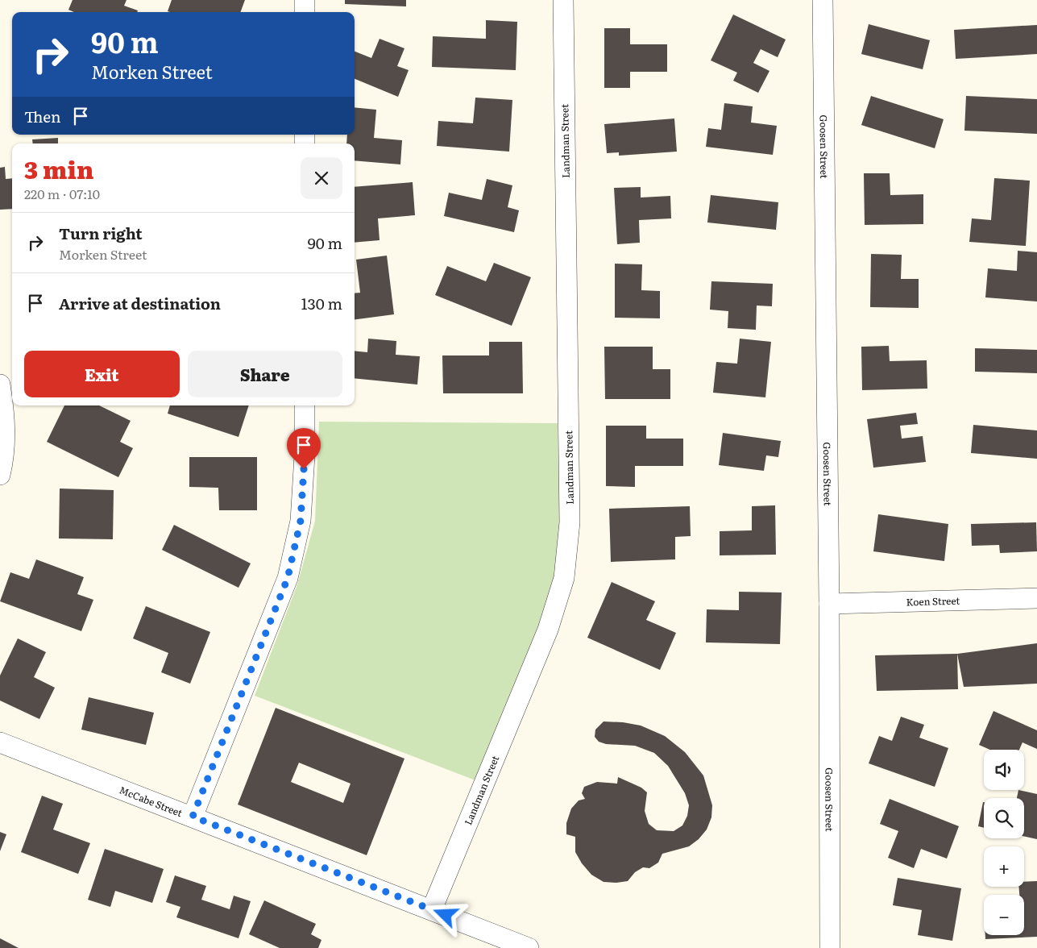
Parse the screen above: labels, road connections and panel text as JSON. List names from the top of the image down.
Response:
{
  "streets": {
    "street": [
      "Landman Street",
      "Goosen Street",
      "Koen Street",
      "McCabe Street"
    ]
  },
  "crossings": [
    ["Landman Street", "McCabe Street"],
    ["Goosen Street", "Koen Street"]
  ],
  "page": {
    "turn": ["90 m", "Morken Street"],
    "then": "Then",
    "heading": ["3 min", "220 m · 07:10"],
    "list": [
      {
        "name": "Turn right",
        "note": "Morken Street",
        "value": "90 m"
      },
      {
        "name": "Arrive at destination",
        "value": "130 m"
      }
    ],
    "buttons": ["Exit", "Share"],
    "map_buttons": ["+", "−"]
  }
}
